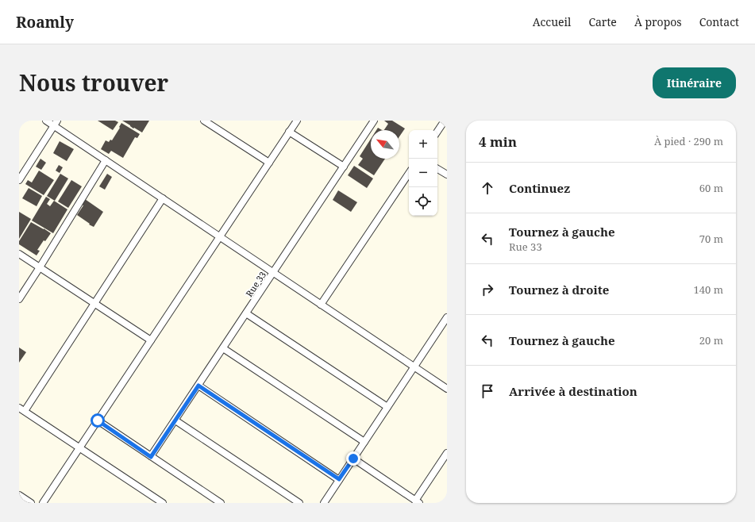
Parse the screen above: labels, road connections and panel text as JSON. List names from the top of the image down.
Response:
{
  "streets": {
    "street": ["Rue 33"]
  },
  "north": "top left",
  "page": {
    "header": "Roamly",
    "nav": [
      "Accueil",
      "Carte",
      "À propos",
      "Contact"
    ],
    "title": "Nous trouver",
    "buttons": "Itinéraire",
    "heading": ["4 min", "À pied · 290 m"],
    "map_buttons": ["+", "−"],
    "list": [
      ["Continuez", "60 m"],
      ["Tournez à gauche", "Rue 33", "70 m"],
      ["Tournez à droite", "140 m"],
      ["Tournez à gauche", "20 m"],
      "Arrivée à destination"
    ]
  }
}
